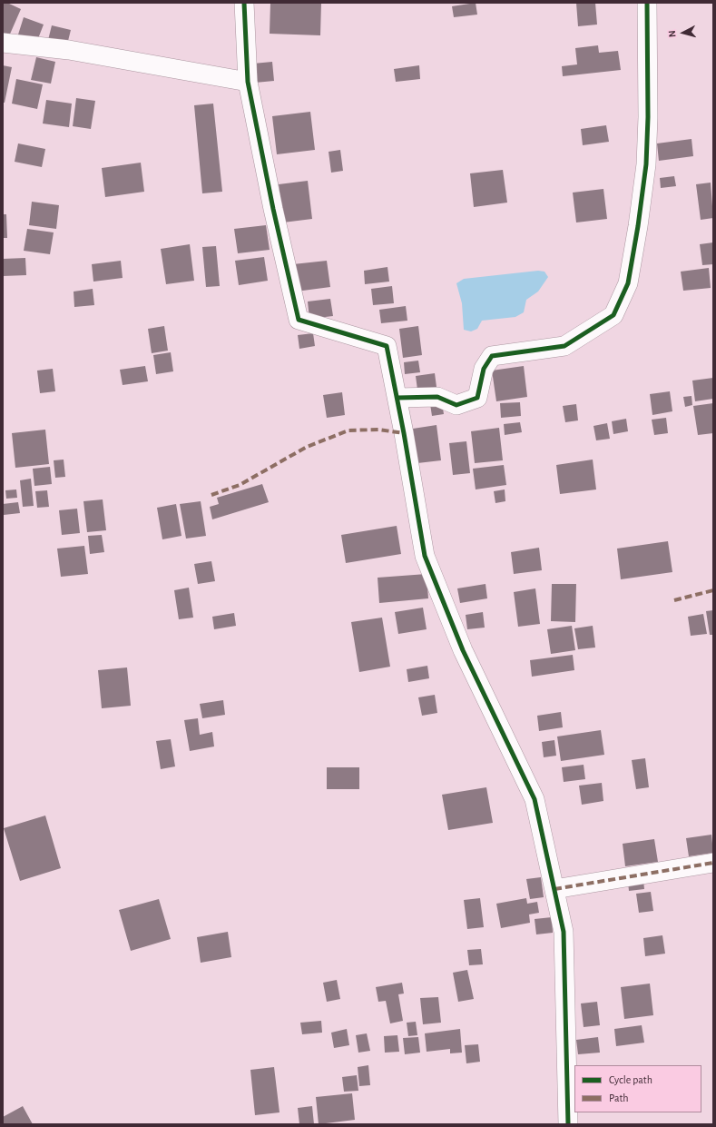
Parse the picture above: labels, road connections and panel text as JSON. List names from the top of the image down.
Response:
{
  "legend": ["Cycle path", "Path"],
  "north": "left"
}
